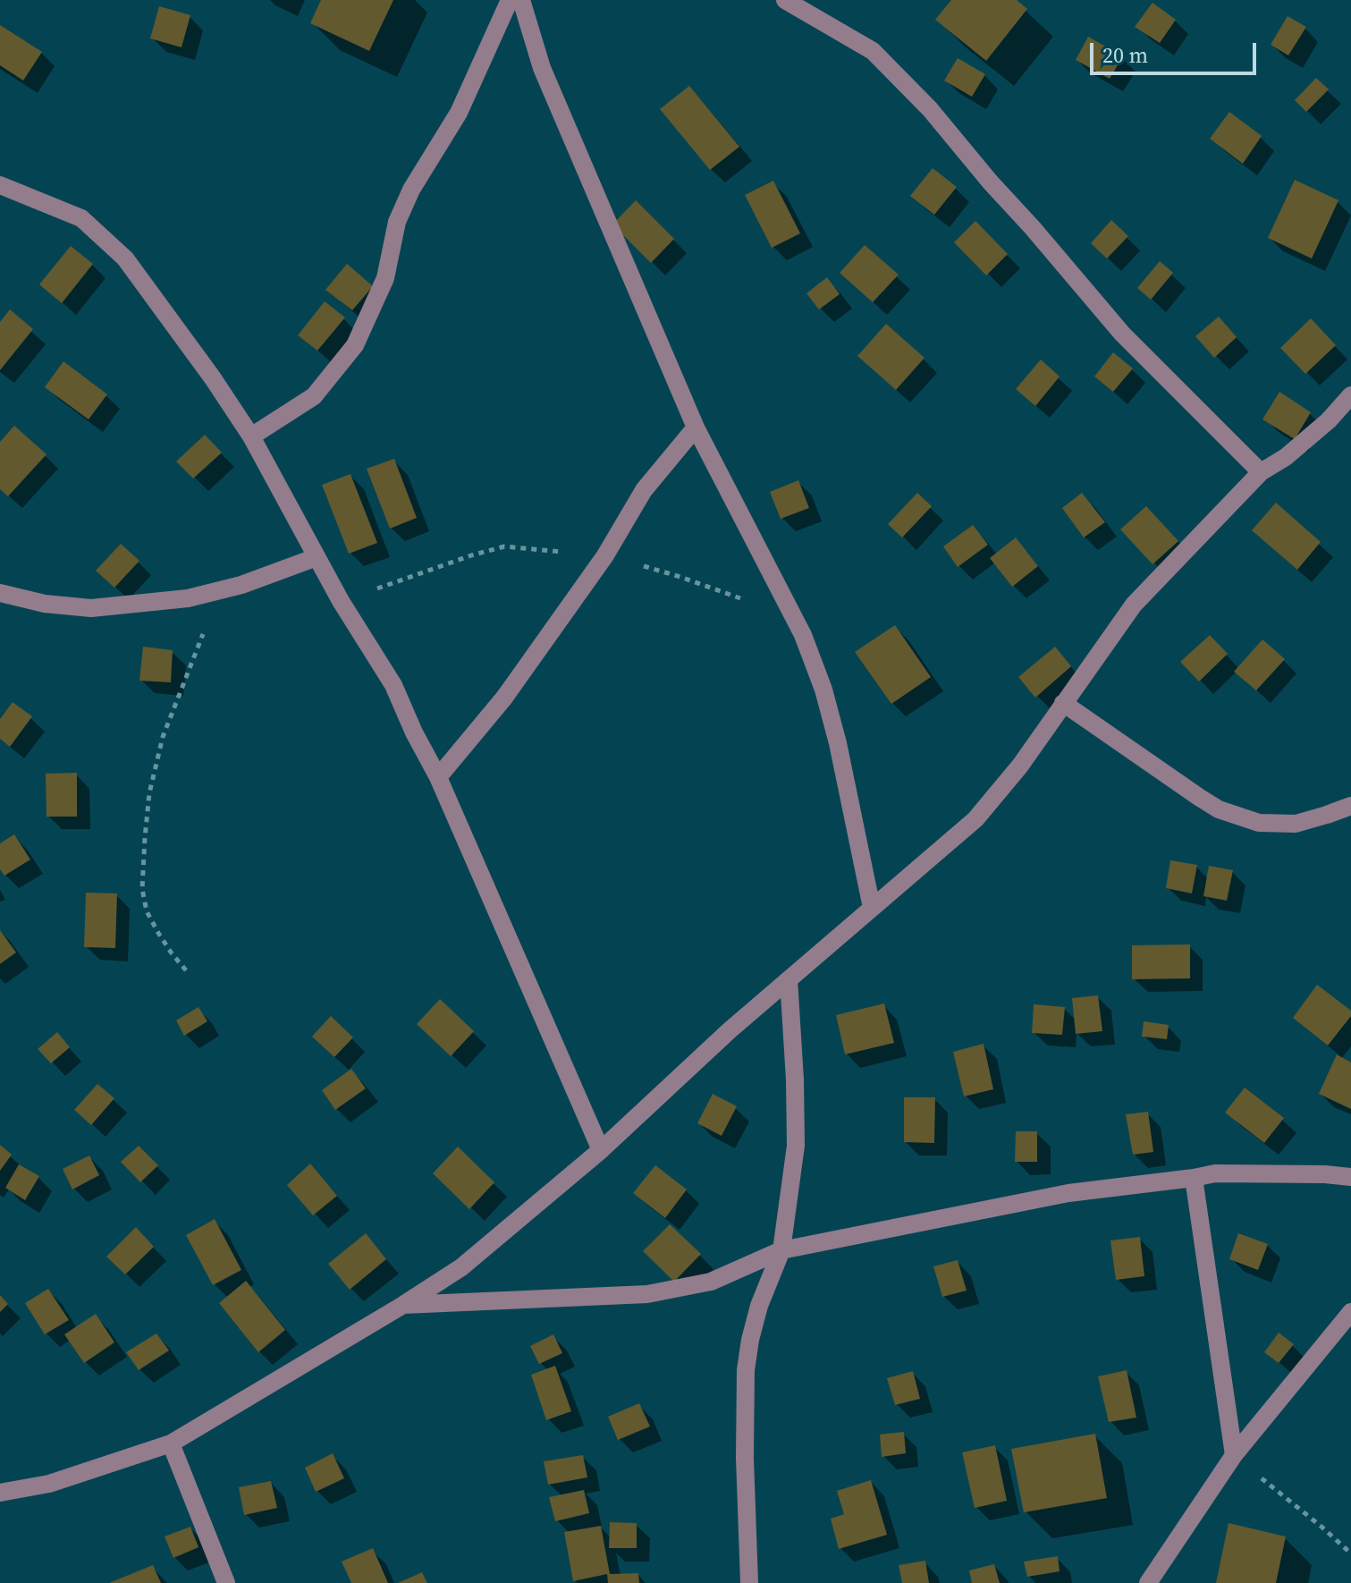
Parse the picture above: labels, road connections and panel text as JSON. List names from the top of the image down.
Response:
{
  "scale_bar": "20 m"
}
